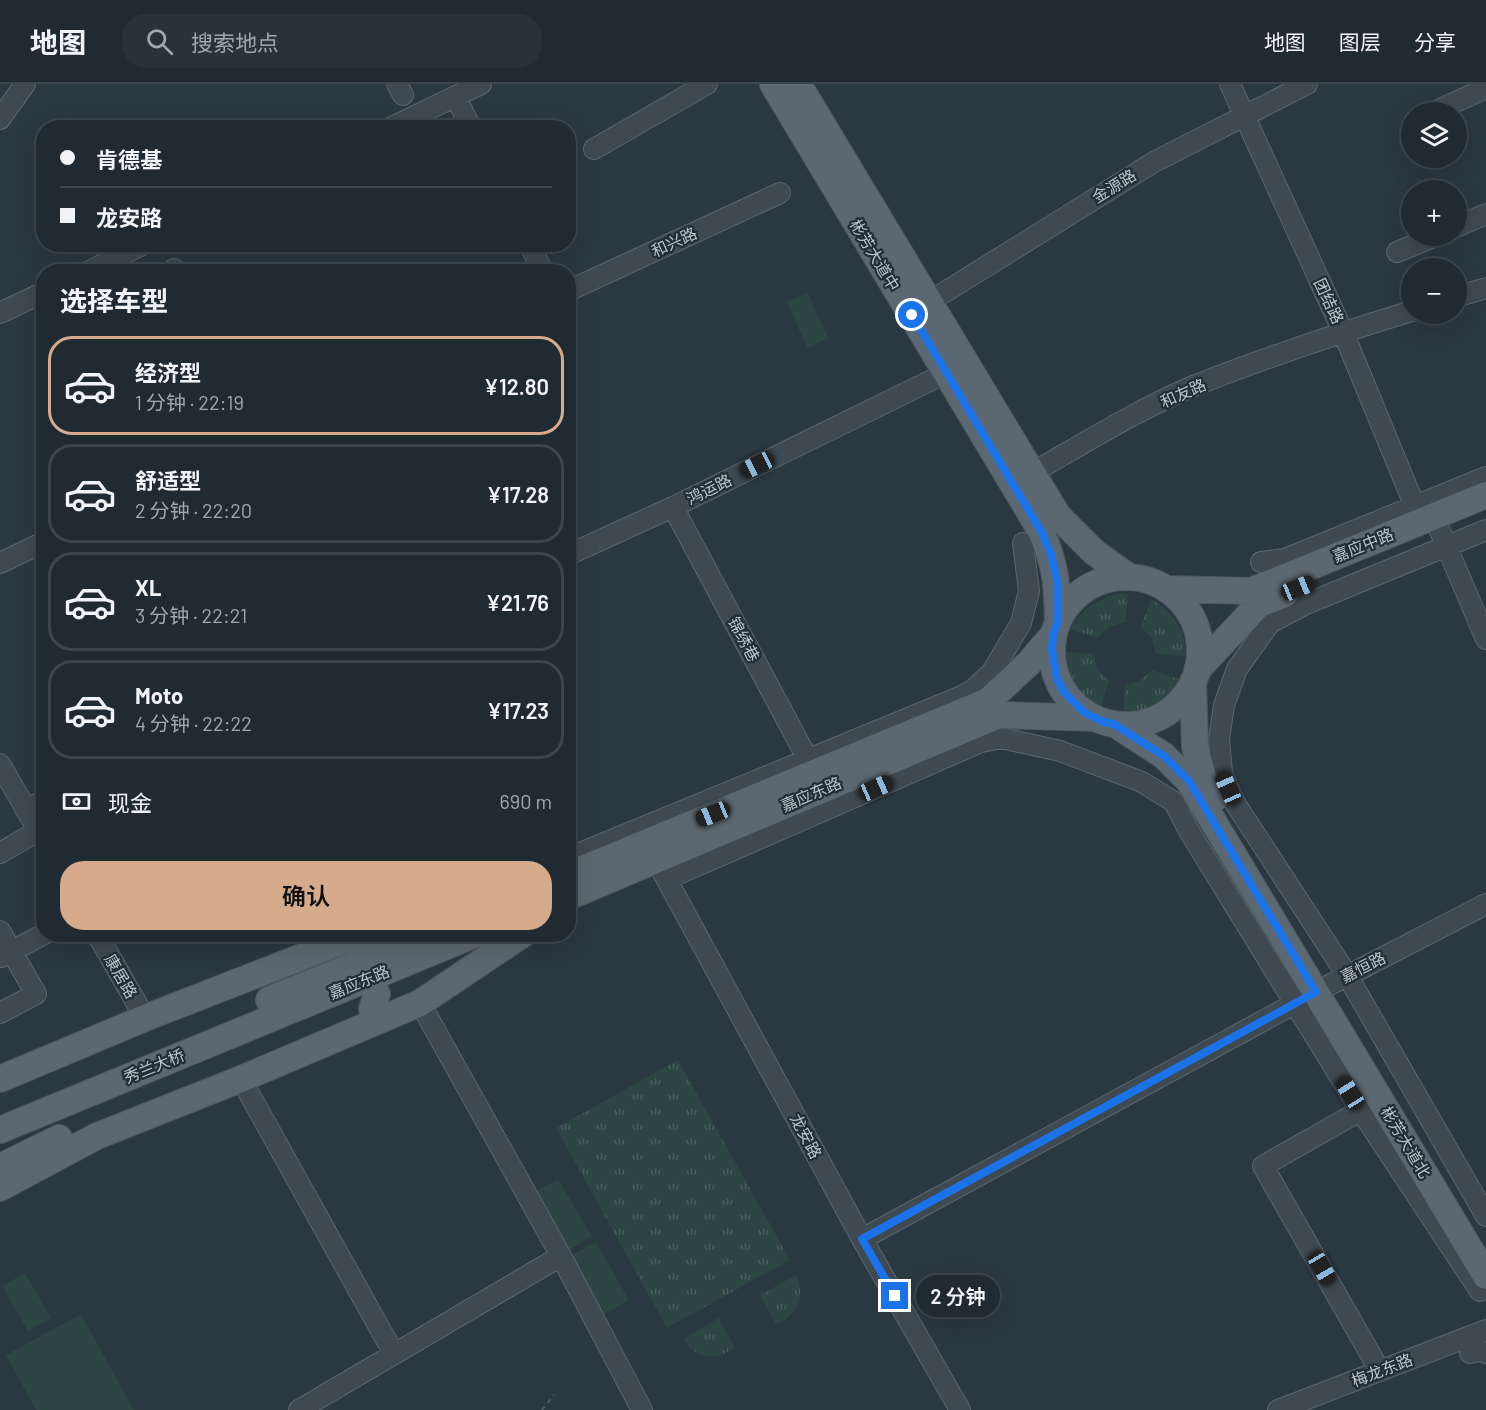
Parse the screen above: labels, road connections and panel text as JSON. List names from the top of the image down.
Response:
{
  "streets": {
    "main road": [
      "彬芳大道中",
      "嘉应中路",
      "嘉应东路",
      "秀兰大桥",
      "彬芳大道北"
    ],
    "street": [
      "金源路",
      "和兴路",
      "团结路",
      "和友路",
      "鸿运路",
      "锦绣巷",
      "嘉恒路",
      "康居路",
      "龙安路",
      "梅龙东路"
    ]
  },
  "crossings": [
    ["金源路", "彬芳大道中"],
    ["金源路", "团结路"],
    ["彬芳大道中", "和友路"],
    ["彬芳大道中", "鸿运路"],
    ["彬芳大道中", "嘉应中路"],
    ["彬芳大道中", "嘉应东路"],
    ["彬芳大道中", "彬芳大道北"],
    ["团结路", "和友路"],
    ["团结路", "嘉应中路"],
    ["鸿运路", "锦绣巷"],
    ["嘉应中路", "嘉应东路"],
    ["嘉应中路", "彬芳大道北"],
    ["锦绣巷", "嘉应东路"],
    ["嘉应东路", "秀兰大桥"],
    ["嘉应东路", "龙安路"],
    ["嘉应东路", "彬芳大道北"],
    ["嘉恒路", "龙安路"],
    ["嘉恒路", "彬芳大道北"]
  ],
  "page": {
    "header": "地图",
    "search": "搜索地点",
    "nav": ["地图", "图层", "分享"],
    "map_buttons": ["+", "−"],
    "banner": ["肯德基", "龙安路"],
    "heading": "选择车型",
    "list": [
      {
        "name": "经济型",
        "note": "1 分钟 · 22:19",
        "value": "¥12.80"
      },
      {
        "name": "舒适型",
        "note": "2 分钟 · 22:20",
        "value": "¥17.28"
      },
      {
        "name": "XL",
        "note": "3 分钟 · 22:21",
        "value": "¥21.76"
      },
      {
        "name": "Moto",
        "note": "4 分钟 · 22:22",
        "value": "¥17.23"
      }
    ],
    "pay": ["现金", "690 m"],
    "buttons": "确认",
    "bubble": "2 分钟"
  }
}
